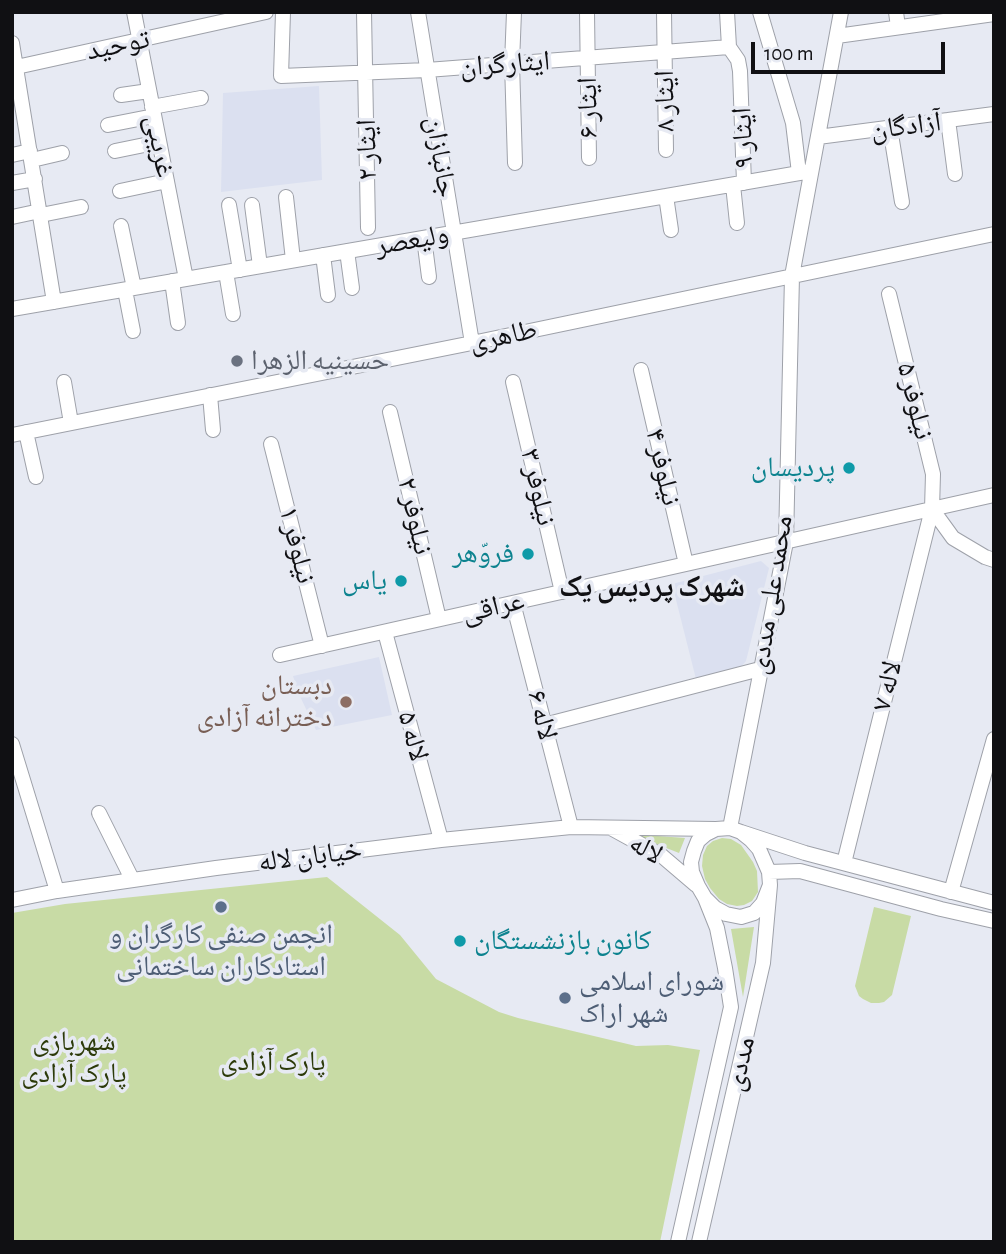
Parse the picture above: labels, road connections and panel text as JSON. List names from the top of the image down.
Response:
{
  "streets": {
    "street": [
      "توحید",
      "ایثارگران",
      "ایثار ۸",
      "ایثار ۶",
      "آزادگان",
      "ایثار ۹",
      "غریبی",
      "ایثار ۲",
      "جانبازان",
      "ولیعصر",
      "طاهری",
      "نیلوفر ۵",
      "نیلوفر ۴",
      "نیلوفر ۳",
      "نیلوفر ۲",
      "نیلوفر ۱",
      "محمد علی مددی",
      "عراقی",
      "لاله ۷",
      "لاله ۶",
      "لاله ۵",
      "لاله",
      "خیابان لاله",
      "مددی"
    ]
  },
  "crossings": [
    ["توحید", "غریبی"],
    ["ایثارگران", "ایثار ۸"],
    ["ایثارگران", "ایثار ۶"],
    ["ایثارگران", "ایثار ۹"],
    ["ایثارگران", "ایثار ۲"],
    ["ایثارگران", "جانبازان"],
    ["آزادگان", "محمد علی مددی"],
    ["ایثار ۹", "ولیعصر"],
    ["غریبی", "ولیعصر"],
    ["جانبازان", "ولیعصر"],
    ["جانبازان", "طاهری"],
    ["ولیعصر", "محمد علی مددی"],
    ["طاهری", "محمد علی مددی"],
    ["نیلوفر ۵", "عراقی"],
    ["نیلوفر ۵", "لاله ۷"],
    ["نیلوفر ۴", "عراقی"],
    ["نیلوفر ۳", "عراقی"],
    ["نیلوفر ۲", "عراقی"],
    ["نیلوفر ۱", "عراقی"],
    ["محمد علی مددی", "عراقی"],
    ["محمد علی مددی", "لاله"],
    ["محمد علی مددی", "مددی"],
    ["عراقی", "لاله ۷"],
    ["عراقی", "لاله ۶"],
    ["عراقی", "لاله ۵"],
    ["لاله ۷", "لاله"],
    ["لاله ۶", "خیابان لاله"],
    ["لاله ۵", "خیابان لاله"],
    ["لاله", "خیابان لاله"],
    ["لاله", "مددی"]
  ],
  "districts": ["شهرک پردیس یک"],
  "parks": ["شهربازی پارک آزادی", "پارک آزادی"],
  "places": [
    "حسینیه الزهرا",
    "پردیسان",
    "فروّهر",
    "یاس",
    "دبستان دخترانه آزادی",
    "انجمن صنفی کارگران و استادکاران ساختمانی",
    "کانون بازنشستگان",
    "شورای اسلامی شهر اراک"
  ],
  "scale_bar": "100 m"
}
